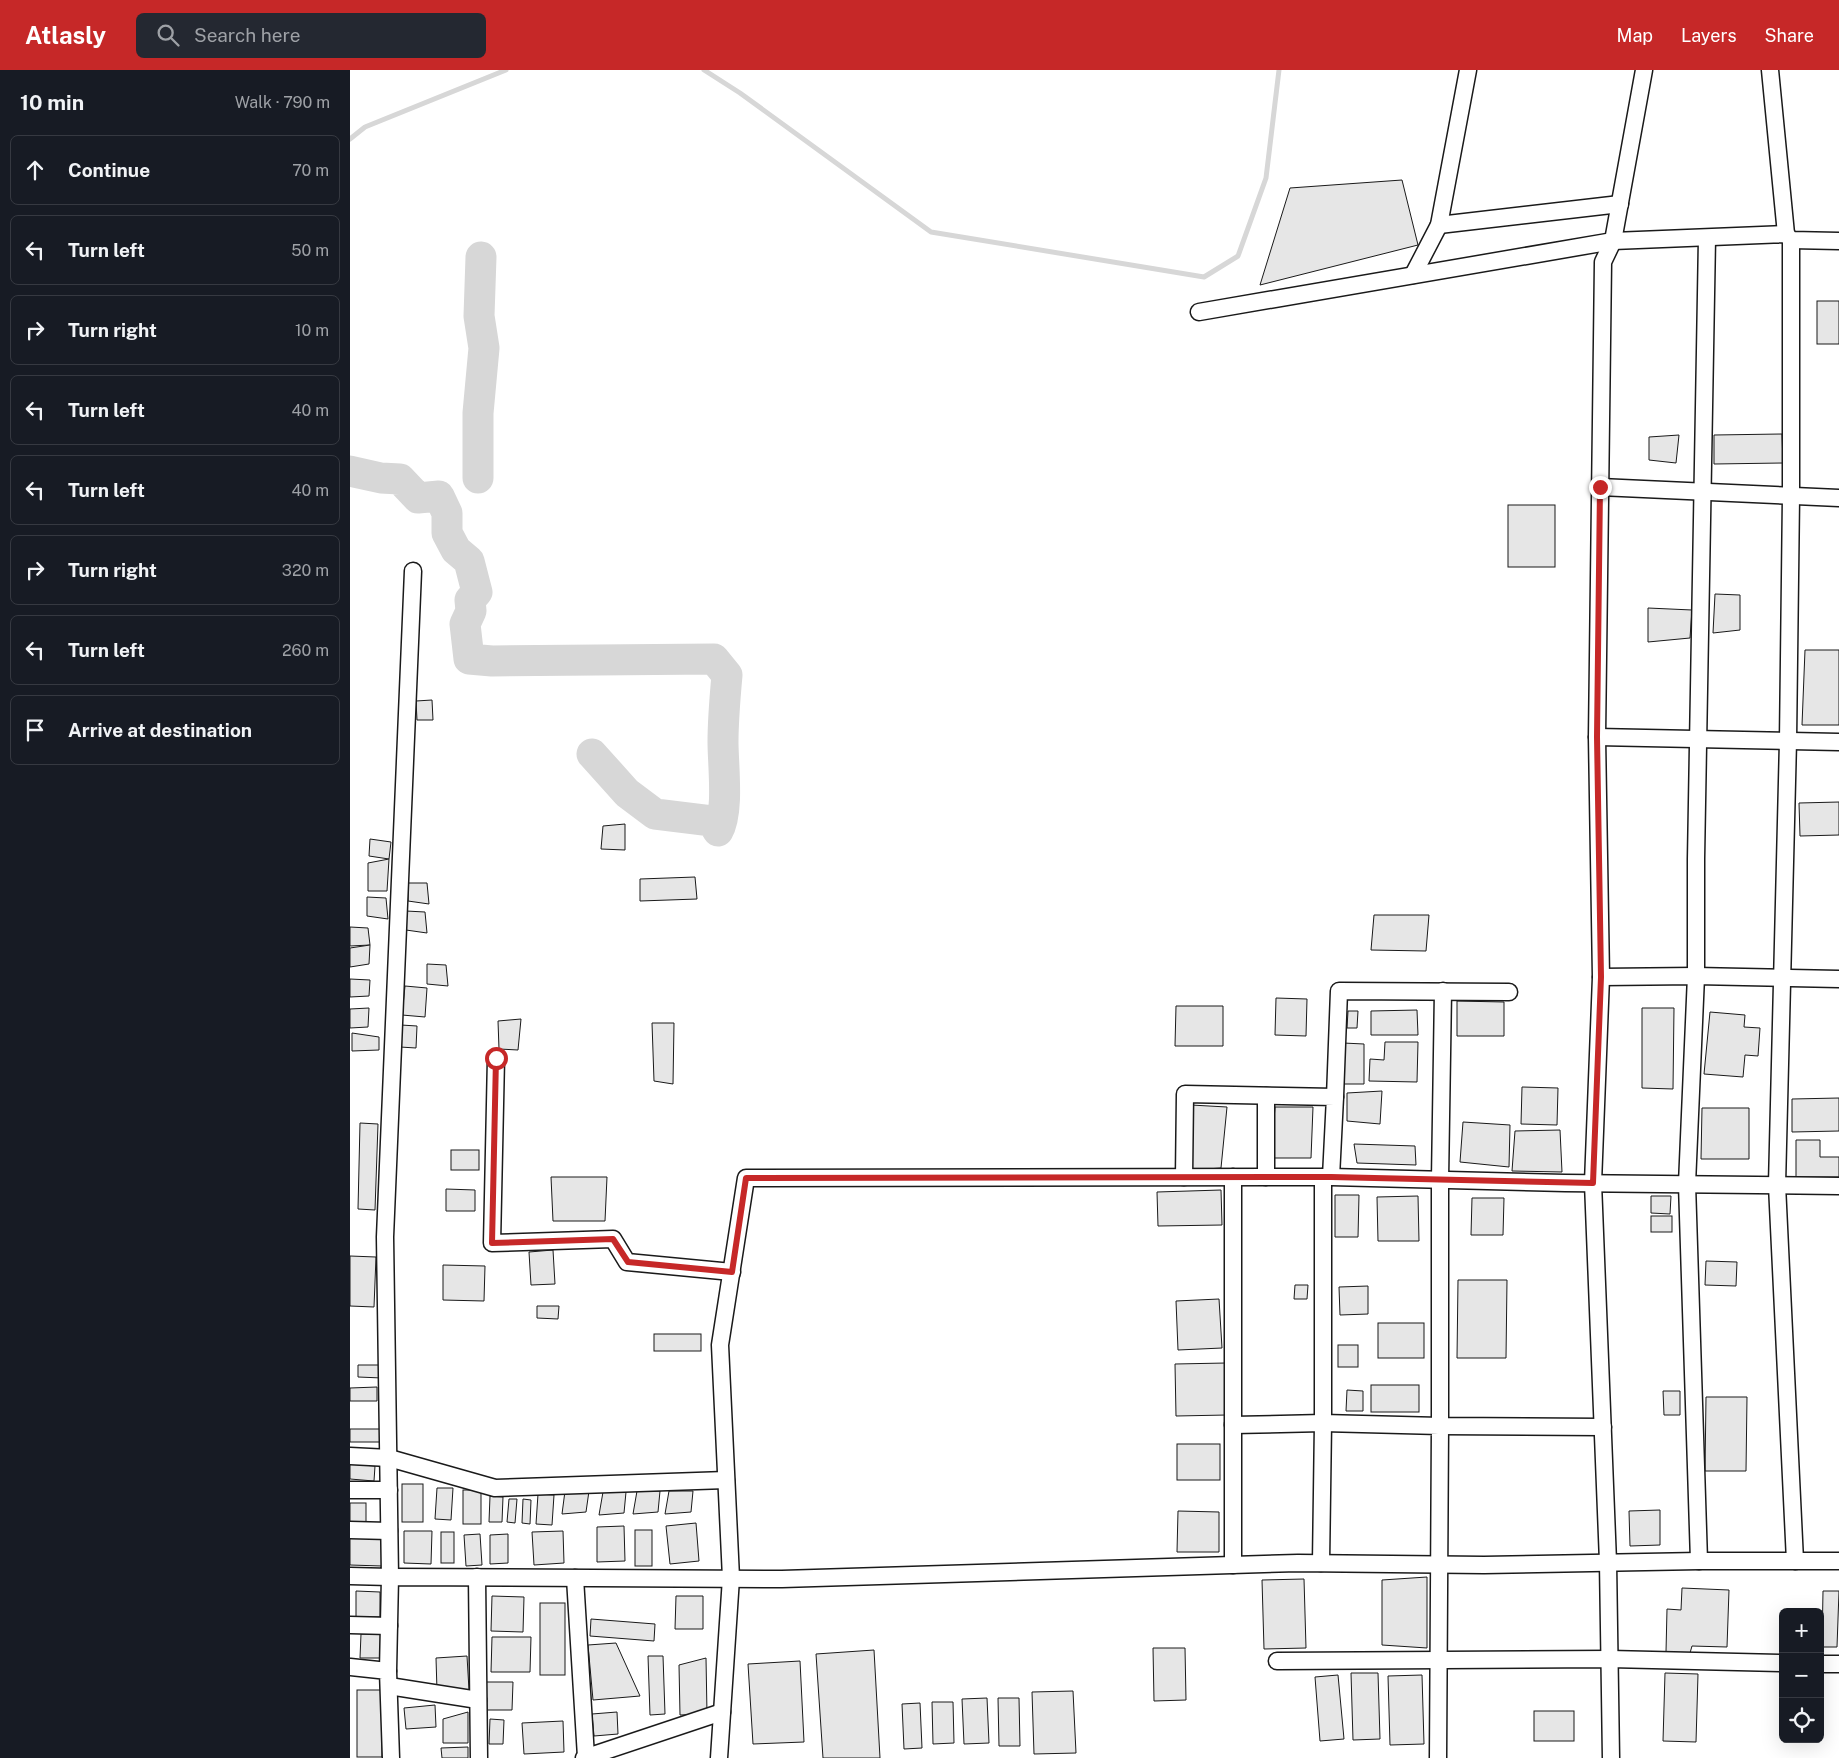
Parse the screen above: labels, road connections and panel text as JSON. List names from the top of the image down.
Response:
{
  "page": {
    "header": "Atlasly",
    "search": "Search here",
    "nav": ["Map", "Layers", "Share"],
    "heading": ["10 min", "Walk · 790 m"],
    "list": [
      ["Continue", "70 m"],
      ["Turn left", "50 m"],
      ["Turn right", "10 m"],
      ["Turn left", "40 m"],
      ["Turn left", "40 m"],
      ["Turn right", "320 m"],
      ["Turn left", "260 m"],
      "Arrive at destination"
    ],
    "map_buttons": ["+", "−"]
  }
}
